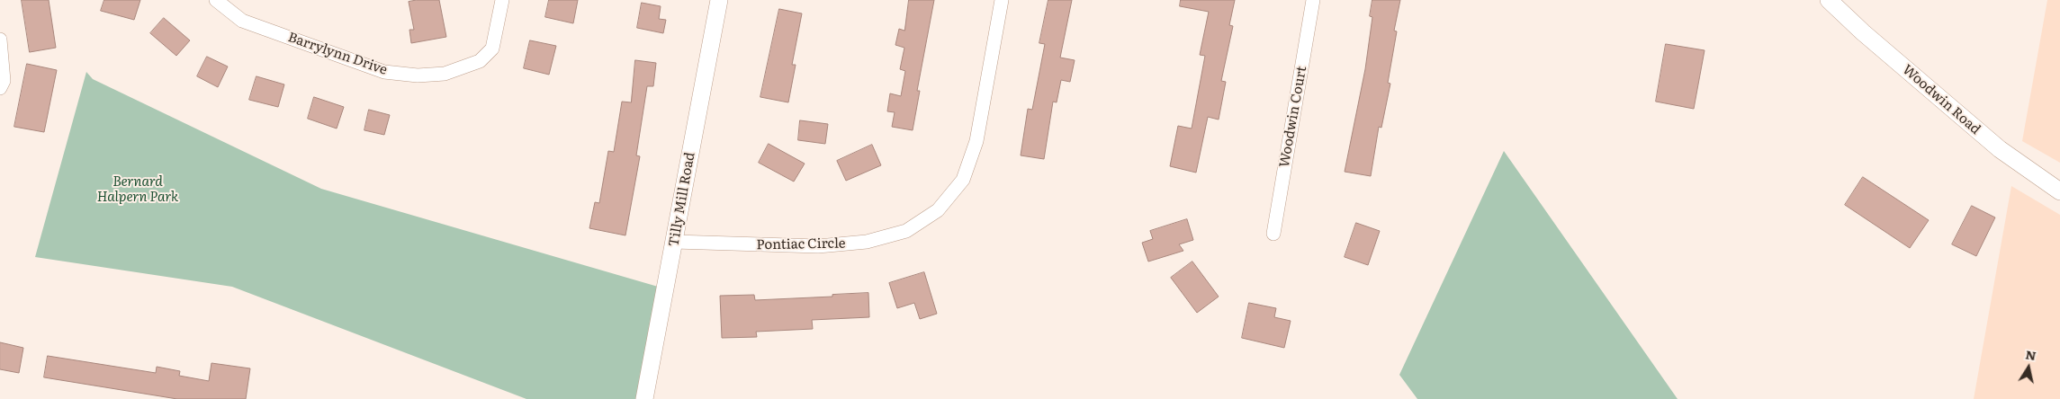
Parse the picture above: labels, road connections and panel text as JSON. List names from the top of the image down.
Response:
{
  "streets": {
    "street": [
      "Barrylynn Drive",
      "Woodwin Road",
      "Woodwin Court",
      "Tilly Mill Road",
      "Pontiac Circle"
    ]
  },
  "crossings": [
    ["Tilly Mill Road", "Pontiac Circle"]
  ],
  "parks": ["Bernard Halpern Park"],
  "north": "top"
}
